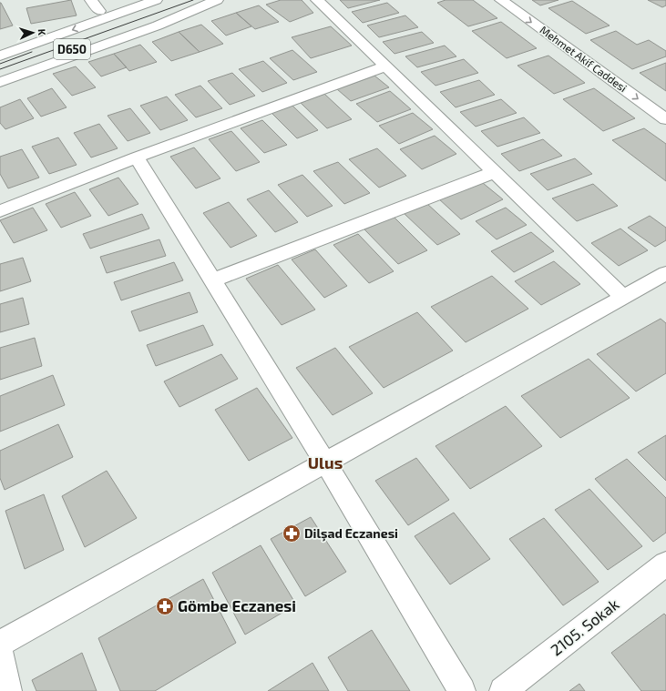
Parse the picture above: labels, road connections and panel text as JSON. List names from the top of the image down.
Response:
{
  "streets": {
    "main road": ["D650", "Mehmet Akif Caddesi", "2105. Sokak"]
  },
  "districts": ["Ulus"],
  "places": {
    "pharmacy": ["Dilşad Eczanesi", "Gömbe Eczanesi"]
  },
  "north": "right"
}
